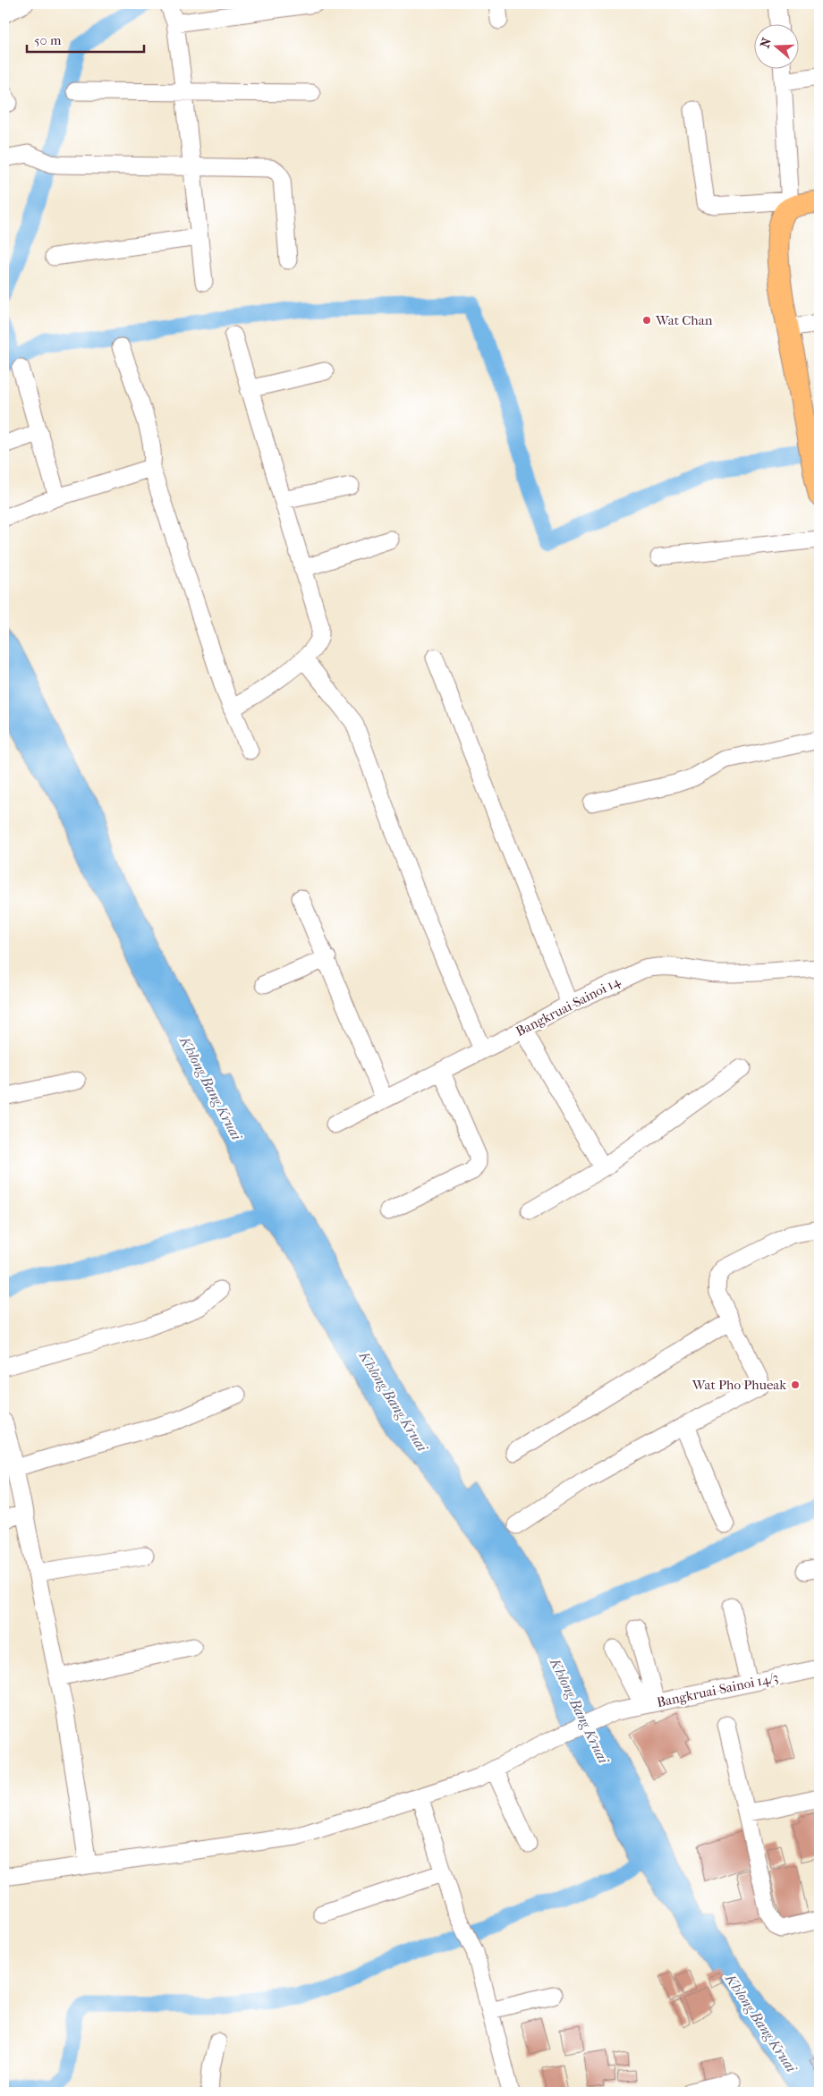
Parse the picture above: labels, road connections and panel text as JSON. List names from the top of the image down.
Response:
{
  "streets": {
    "street": ["Bangkruai-Sainoi 14", "Bangkruai-Sainoi 14/3"]
  },
  "water": ["Khlong Bang Kruai"],
  "places": ["Wat Chan", "Wat Pho Phueak"],
  "scale_bar": "50 m",
  "north": "left"
}
